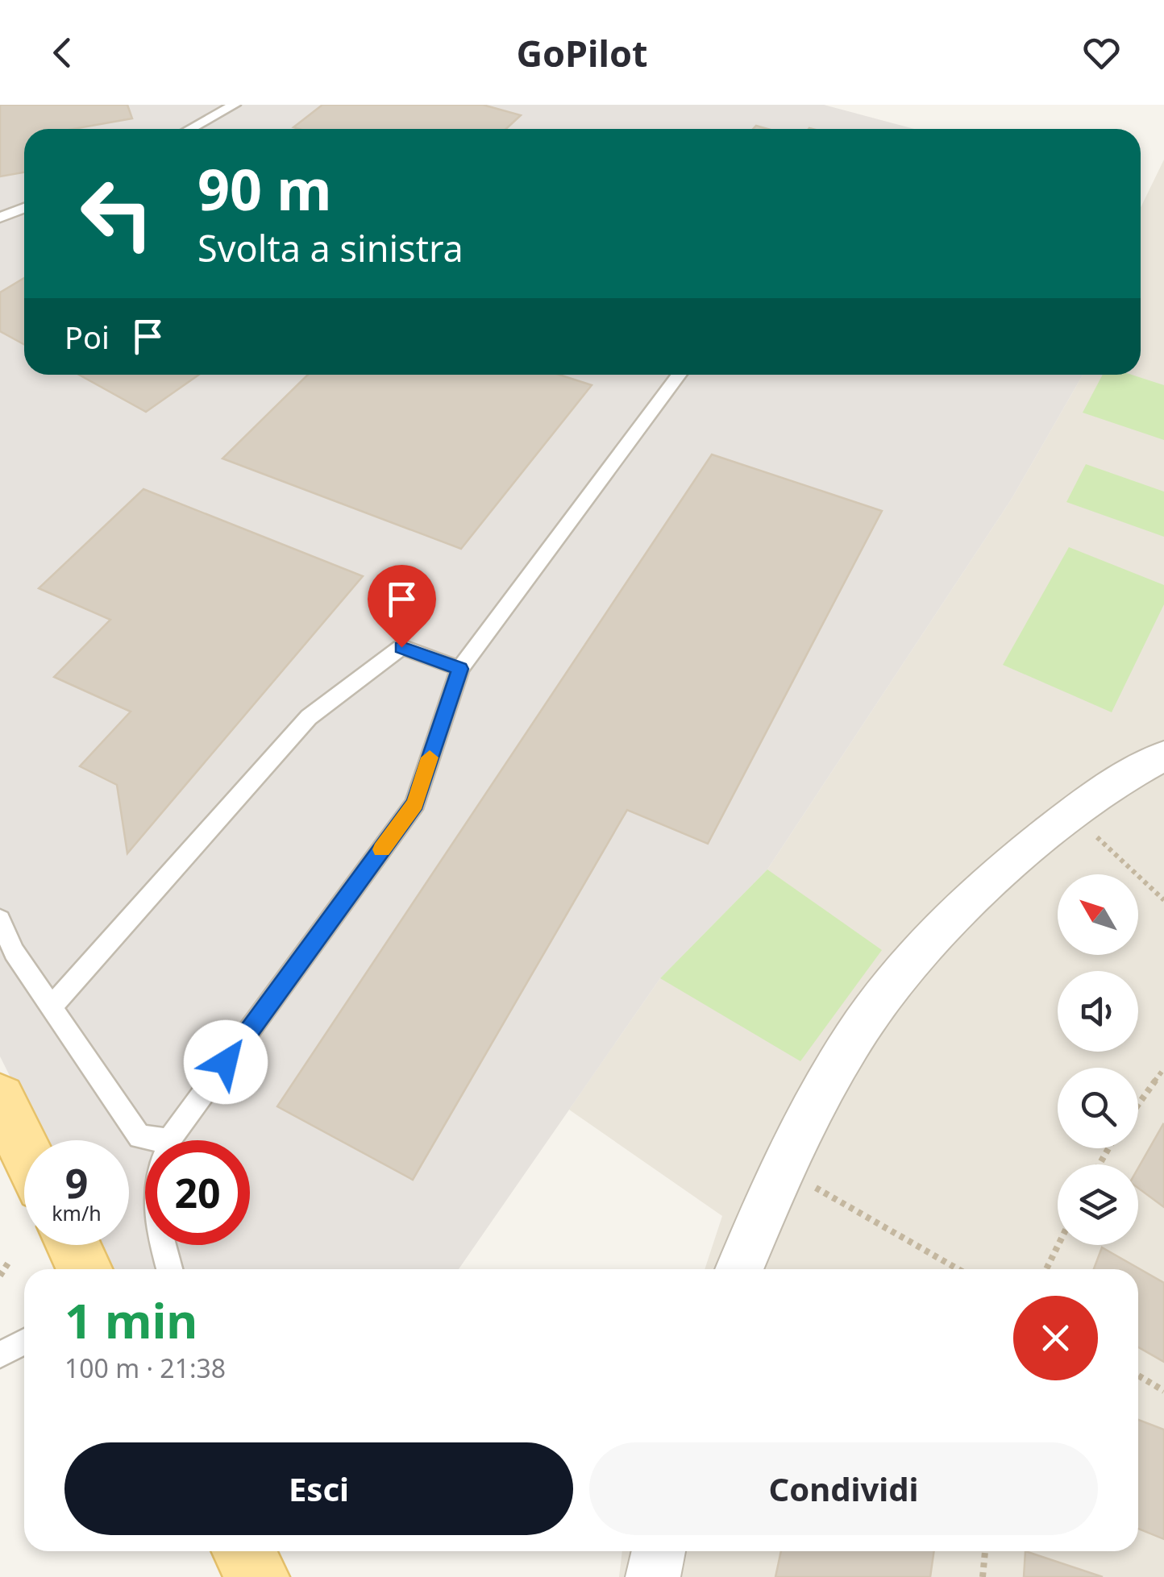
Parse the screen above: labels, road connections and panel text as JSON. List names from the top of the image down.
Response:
{
  "north": "top left",
  "page": {
    "header": "GoPilot",
    "turn": ["90 m", "Svolta a sinistra"],
    "then": "Poi",
    "speed": "9 km/h",
    "limit": "20",
    "heading": ["1 min", "100 m · 21:38"],
    "buttons": ["Esci", "Condividi"]
  }
}
